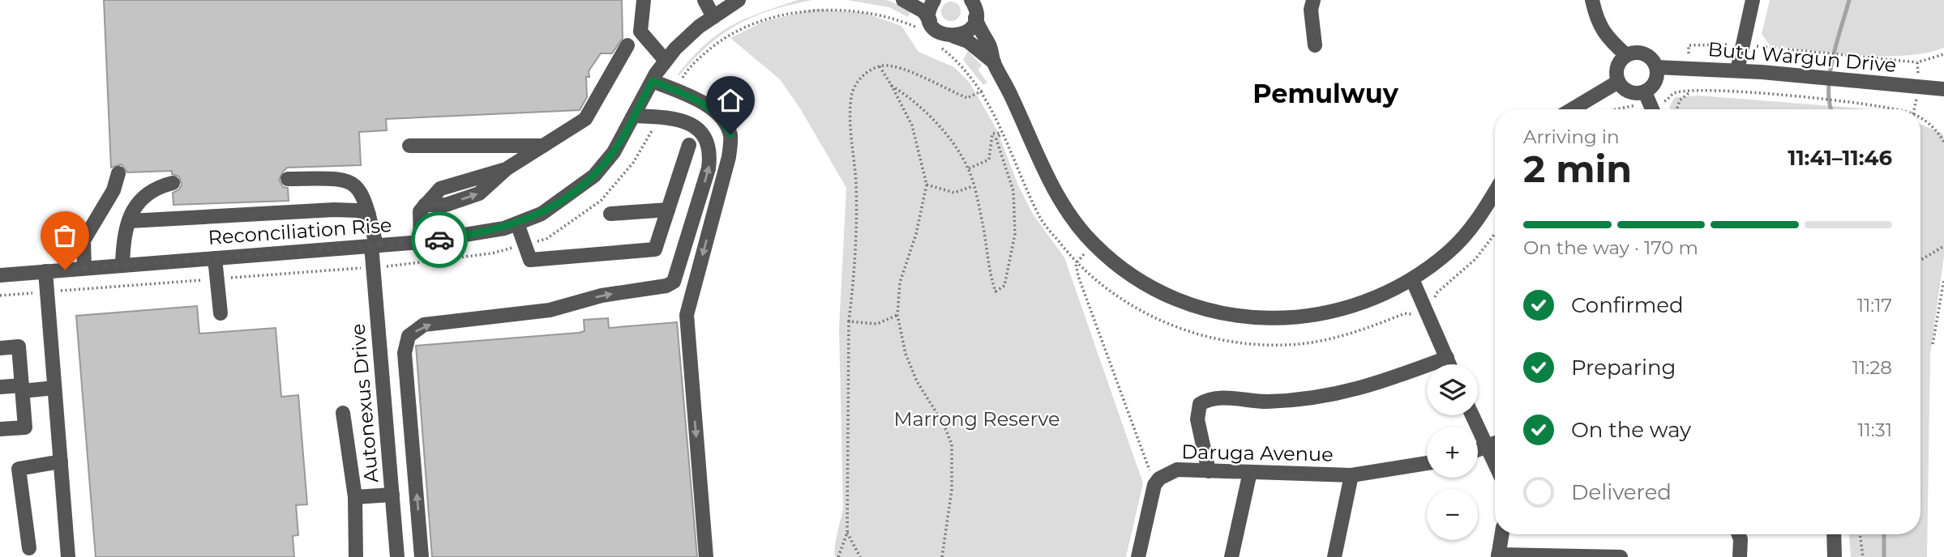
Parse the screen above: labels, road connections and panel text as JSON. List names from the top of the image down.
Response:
{
  "streets": {
    "street": [
      "Butu Wargun Drive",
      "Reconciliation Rise",
      "Autonexus Drive",
      "Daruga Avenue"
    ]
  },
  "crossings": [
    ["Reconciliation Rise", "Autonexus Drive"]
  ],
  "districts": ["Pemulwuy"],
  "parks": ["Marrong Reserve"],
  "page": {
    "heading": ["2 min", "Arriving in", "11:41–11:46"],
    "bar": "On the way · 170 m",
    "list": [
      ["Confirmed", "11:17"],
      ["Preparing", "11:28"],
      ["On the way", "11:31"],
      "Delivered"
    ],
    "map_buttons": ["+", "−"]
  }
}
